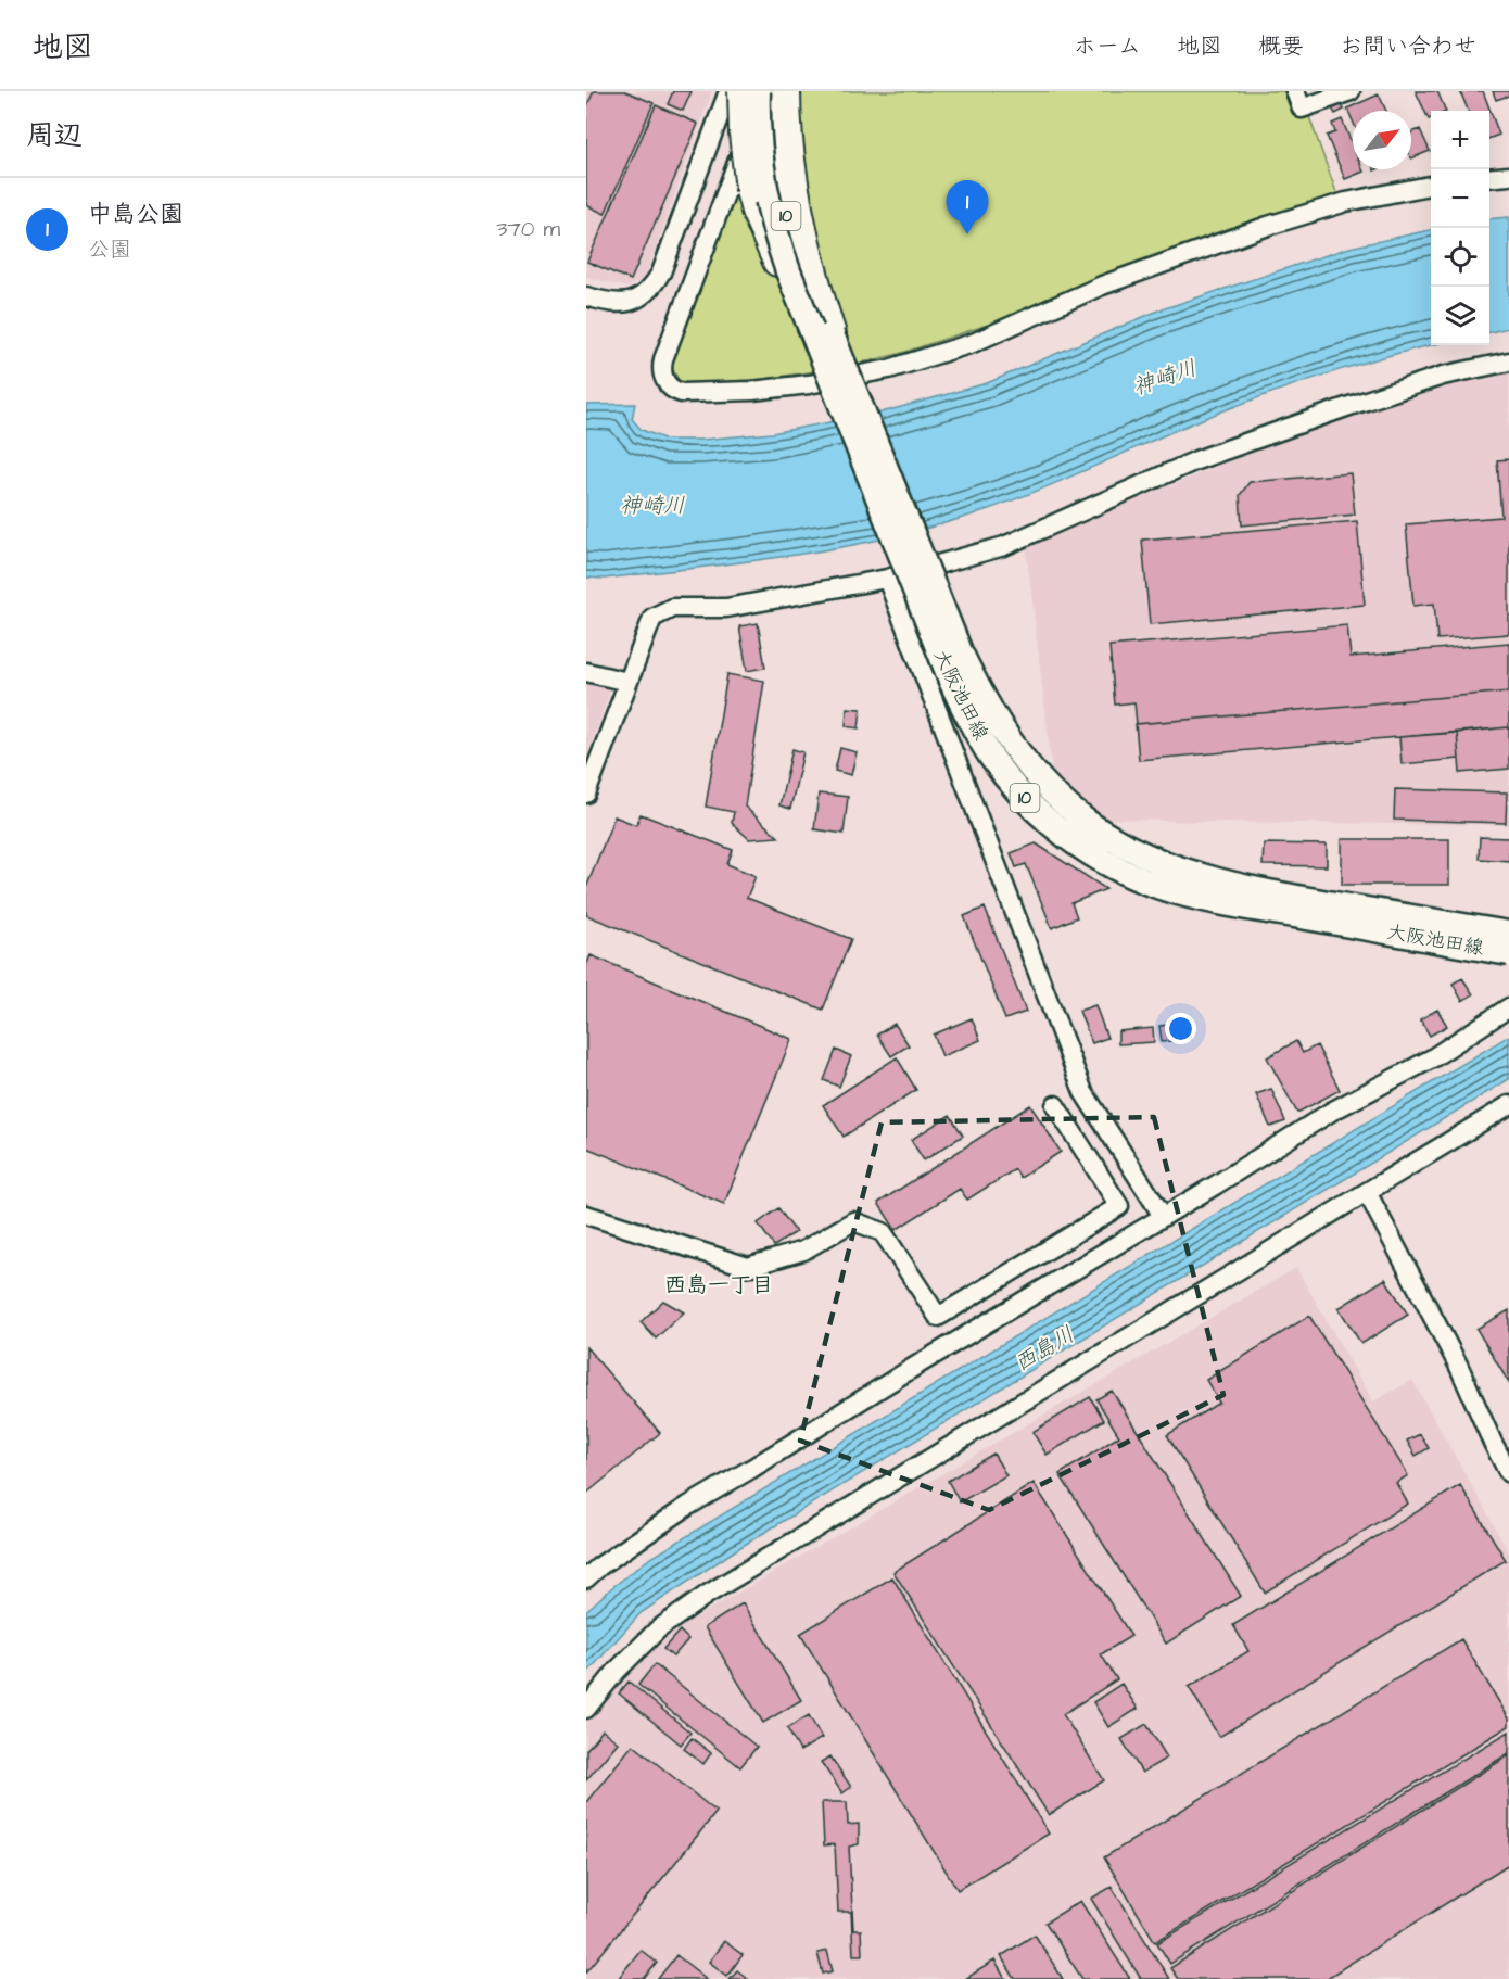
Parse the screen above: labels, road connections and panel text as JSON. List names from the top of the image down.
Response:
{
  "streets": {
    "main road": ["10", "大阪池田線"]
  },
  "districts": ["西島一丁目"],
  "water": ["神崎川", "西島川"],
  "north": "top right",
  "page": {
    "header": "地図",
    "nav": [
      "ホーム",
      "地図",
      "概要",
      "お問い合わせ"
    ],
    "heading": "周辺",
    "map_buttons": ["+", "−"],
    "list": [
      {
        "mark": "1",
        "name": "中島公園",
        "note": "公園",
        "value": "370 m"
      }
    ],
    "pins": "1"
  }
}
